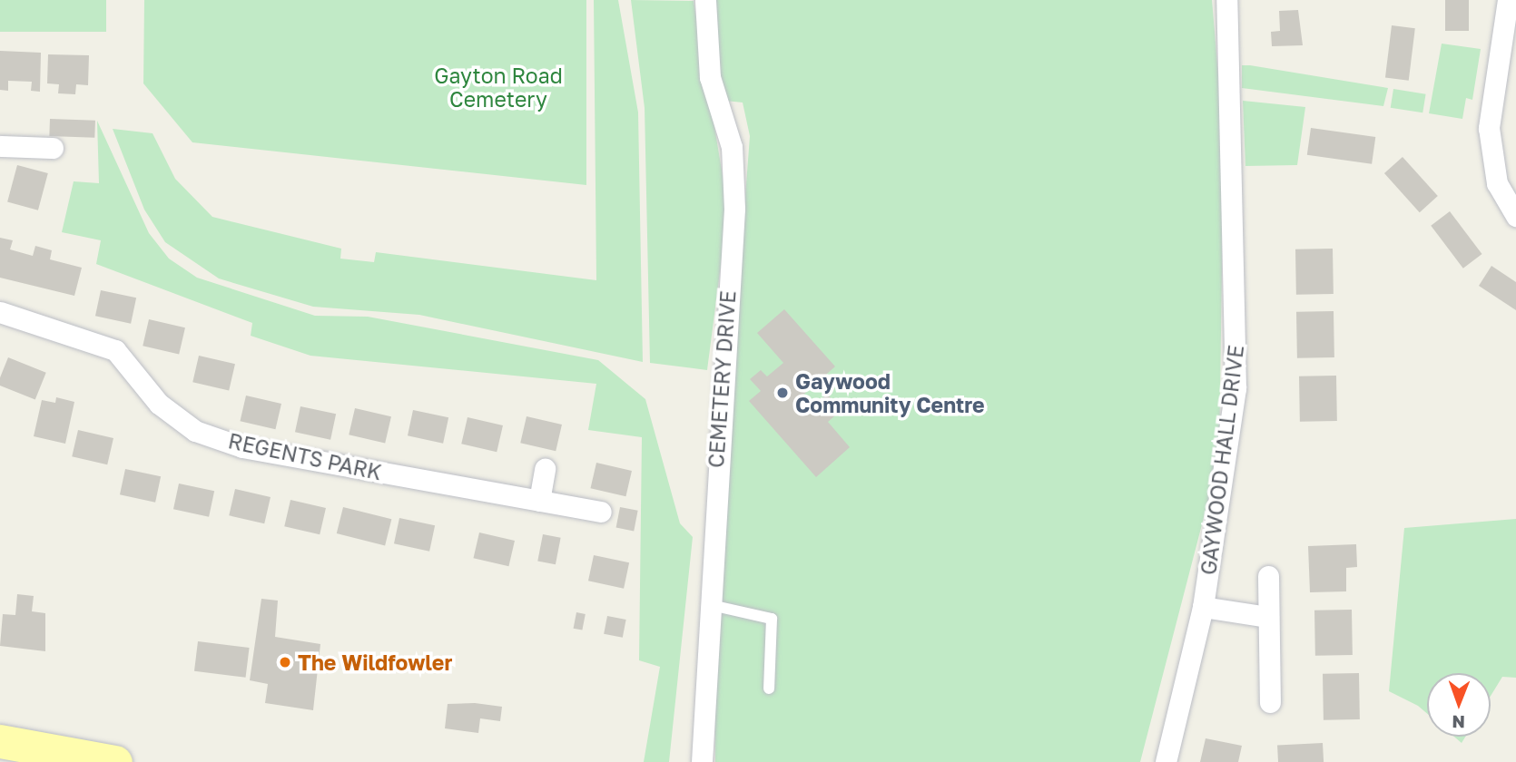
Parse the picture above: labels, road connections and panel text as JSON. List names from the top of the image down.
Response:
{
  "streets": {
    "street": ["CEMETERY DRIVE", "REGENTS PARK", "GAYWOOD HALL DRIVE"]
  },
  "parks": ["Gayton Road Cemetery"],
  "places": ["Gaywood Community Centre", "The Wildfowler"],
  "north": "bottom"
}
